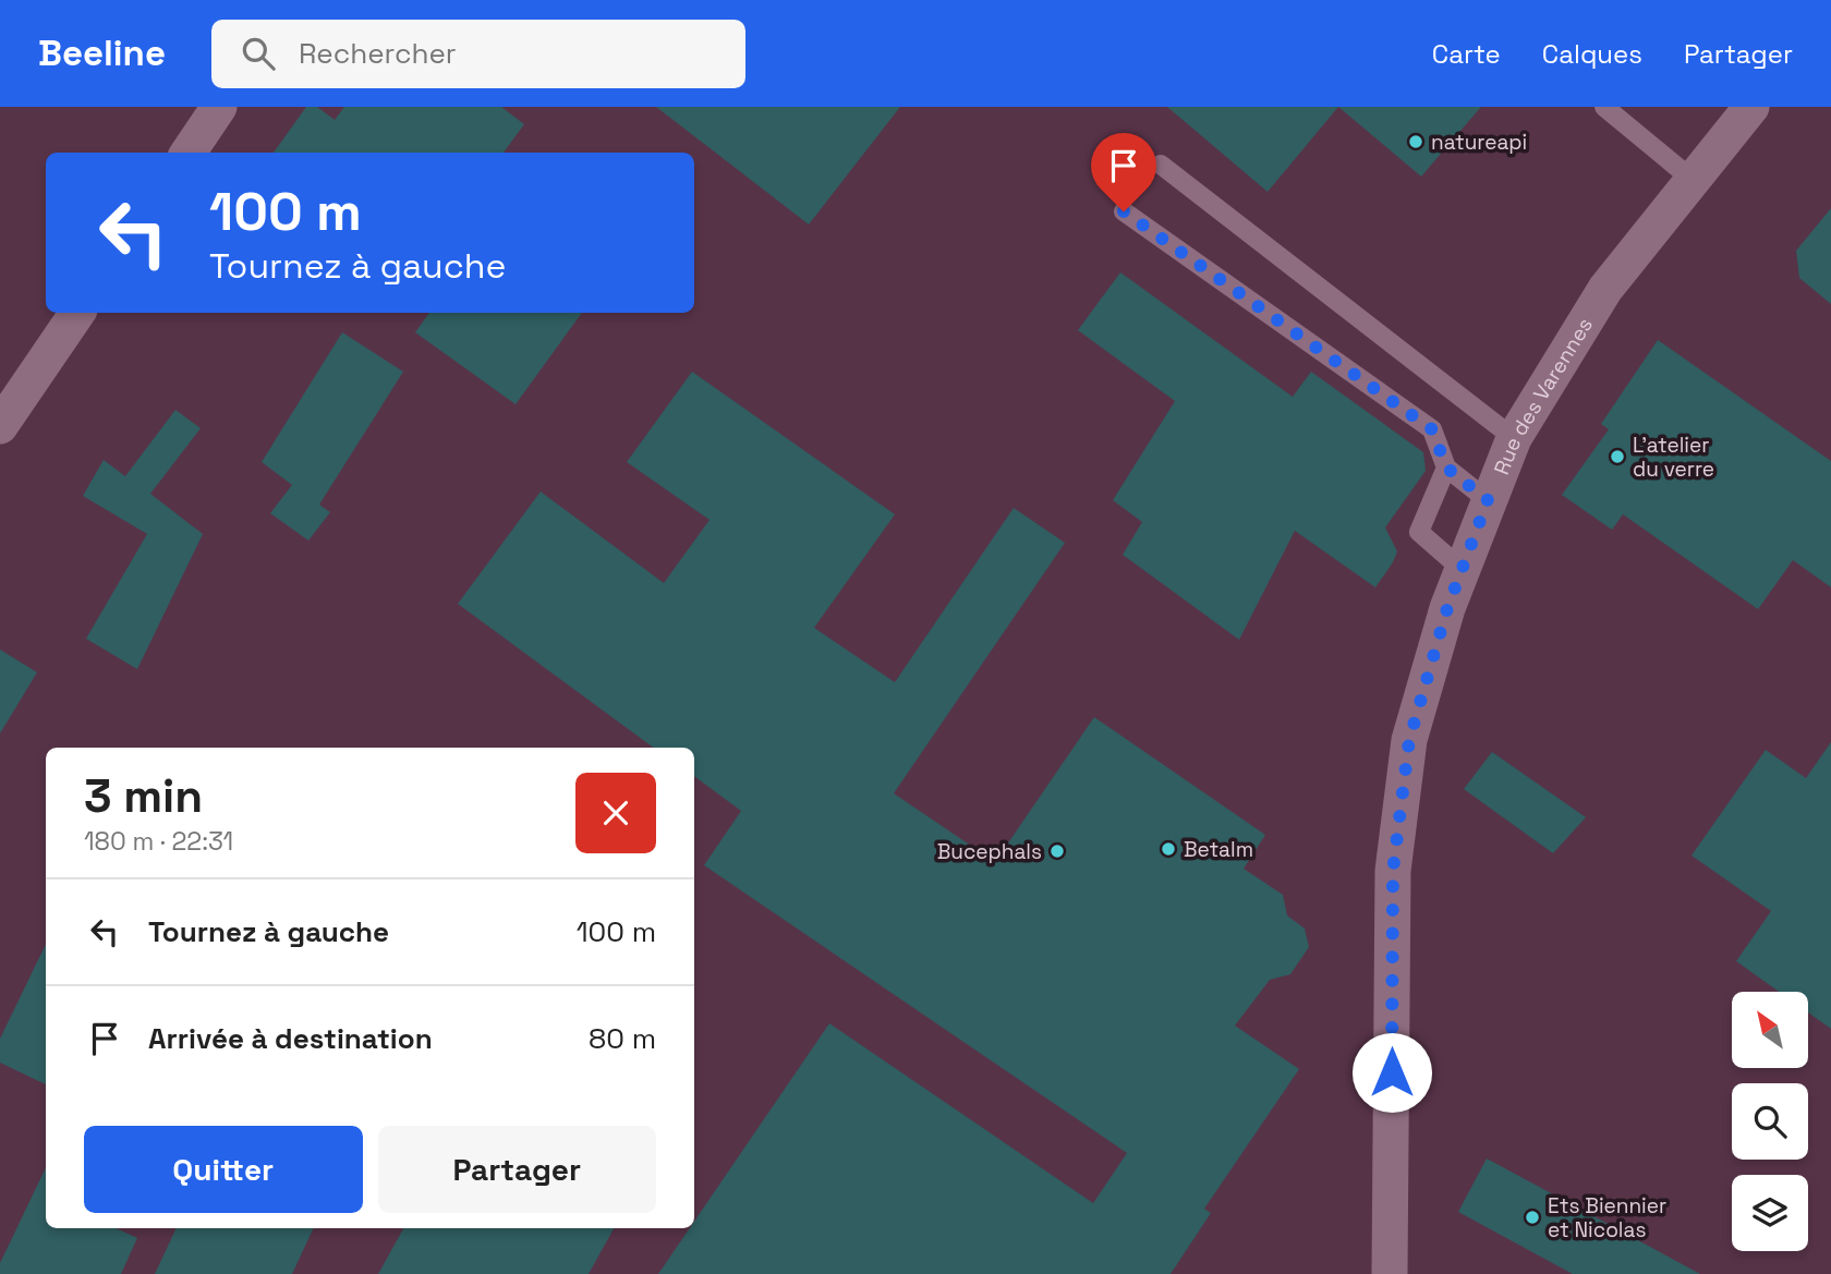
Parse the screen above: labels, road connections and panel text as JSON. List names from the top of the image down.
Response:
{
  "streets": {
    "street": ["Rue des Varennes"]
  },
  "places": [
    "natureapi",
    "L'atelier du verre",
    "Betalm",
    "Bucephals",
    "Ets Biennier et Nicolas"
  ],
  "north": "top left",
  "page": {
    "header": "Beeline",
    "search": "Rechercher",
    "nav": ["Carte", "Calques", "Partager"],
    "turn": ["100 m", "Tournez à gauche"],
    "heading": ["3 min", "180 m · 22:31"],
    "list": [
      {
        "name": "Tournez à gauche",
        "value": "100 m"
      },
      {
        "name": "Arrivée à destination",
        "value": "80 m"
      }
    ],
    "buttons": ["Quitter", "Partager"]
  }
}
